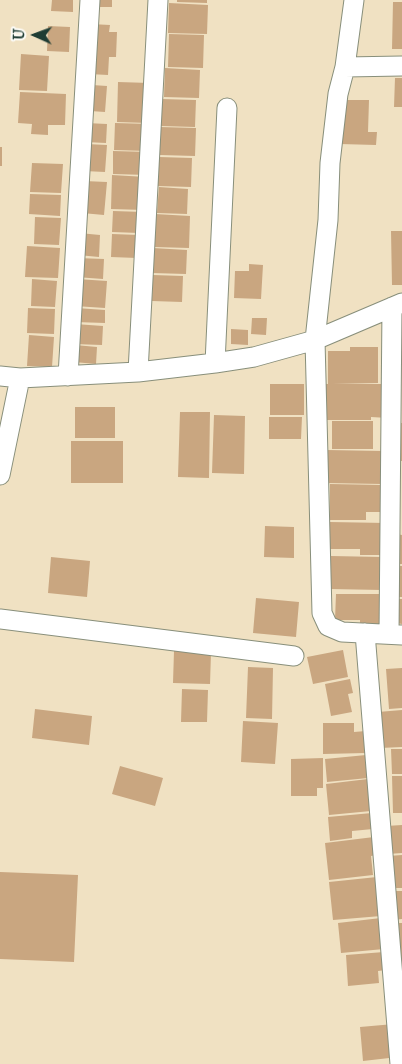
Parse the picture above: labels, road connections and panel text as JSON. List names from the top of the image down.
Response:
{
  "north": "left"
}
